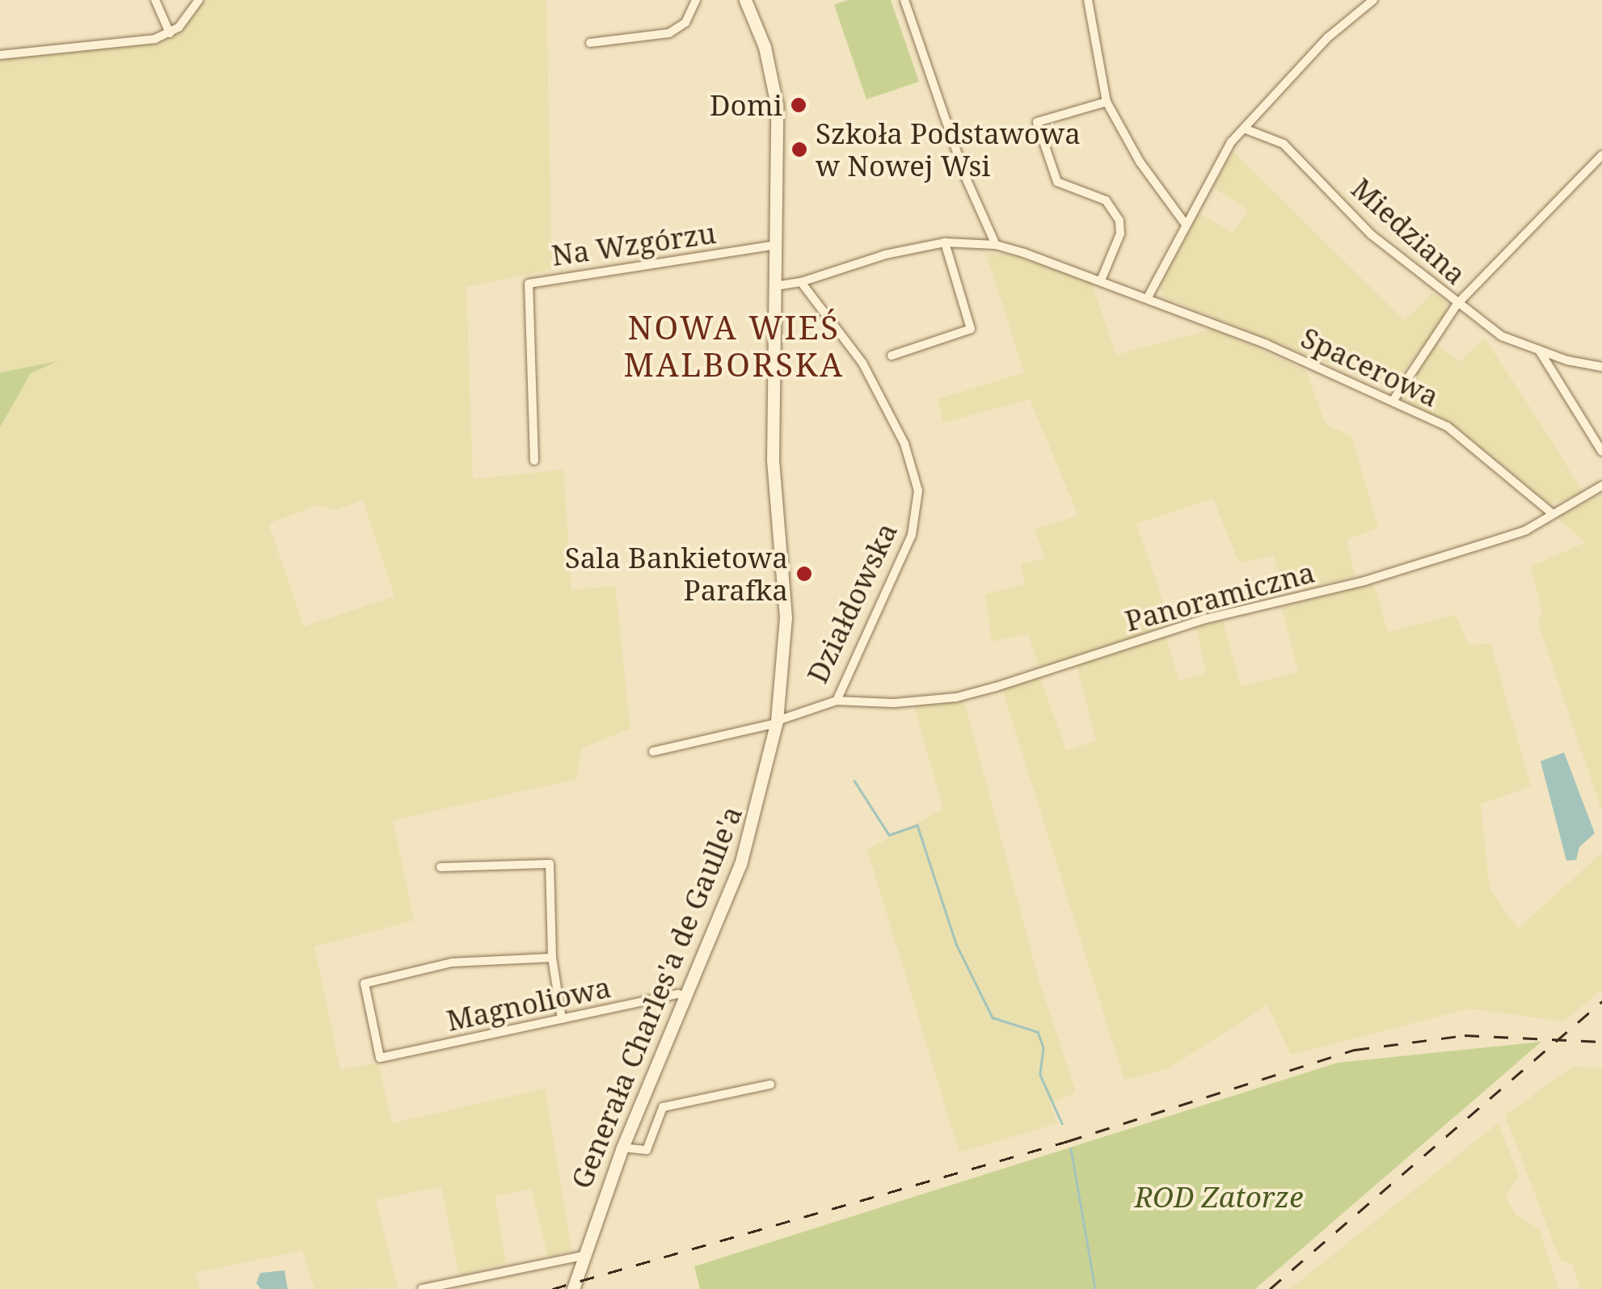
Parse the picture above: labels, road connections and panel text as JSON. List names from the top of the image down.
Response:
{
  "streets": {
    "main road": ["Generała Charles'a de Gaulle'a"],
    "street": [
      "Miedziana",
      "Na Wzgórzu",
      "Spacerowa",
      "Panoramiczna",
      "Działdowska",
      "Magnoliowa"
    ]
  },
  "crossings": [
    ["Na Wzgórzu", "Generała Charles'a de Gaulle'a"],
    ["Spacerowa", "Panoramiczna"],
    ["Spacerowa", "Działdowska"],
    ["Panoramiczna", "Działdowska"],
    ["Działdowska", "Generała Charles'a de Gaulle'a"],
    ["Generała Charles'a de Gaulle'a", "Magnoliowa"]
  ],
  "districts": ["NOWA WIEŚ MALBORSKA"],
  "parks": ["ROD Zatorze"],
  "places": ["Domi", "Szkoła Podstawowa w Nowej Wsi", "Sala Bankietowa Parafka"]
}
